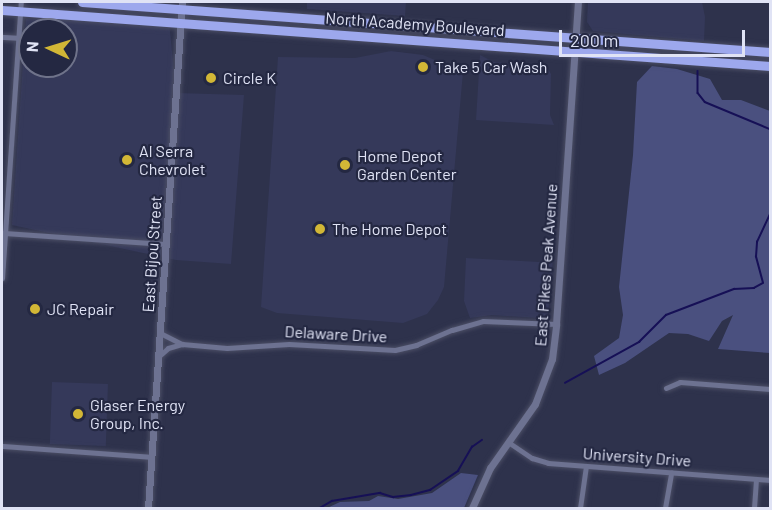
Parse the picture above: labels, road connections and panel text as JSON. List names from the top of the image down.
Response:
{
  "streets": {
    "highway": ["North Academy Boulevard"],
    "main road": ["East Bijou Street", "East Pikes Peak Avenue"],
    "street": ["Delaware Drive", "University Drive"]
  },
  "crossings": [
    ["North Academy Boulevard", "East Bijou Street"],
    ["North Academy Boulevard", "East Pikes Peak Avenue"],
    ["East Bijou Street", "Delaware Drive"],
    ["East Pikes Peak Avenue", "Delaware Drive"],
    ["East Pikes Peak Avenue", "University Drive"]
  ],
  "places": [
    "Take 5 Car Wash",
    "Circle K",
    "Al Serra Chevrolet",
    "Home Depot Garden Center",
    "The Home Depot",
    "JC Repair",
    "Glaser Energy Group, Inc."
  ],
  "scale_bar": "200 m",
  "north": "left"
}
